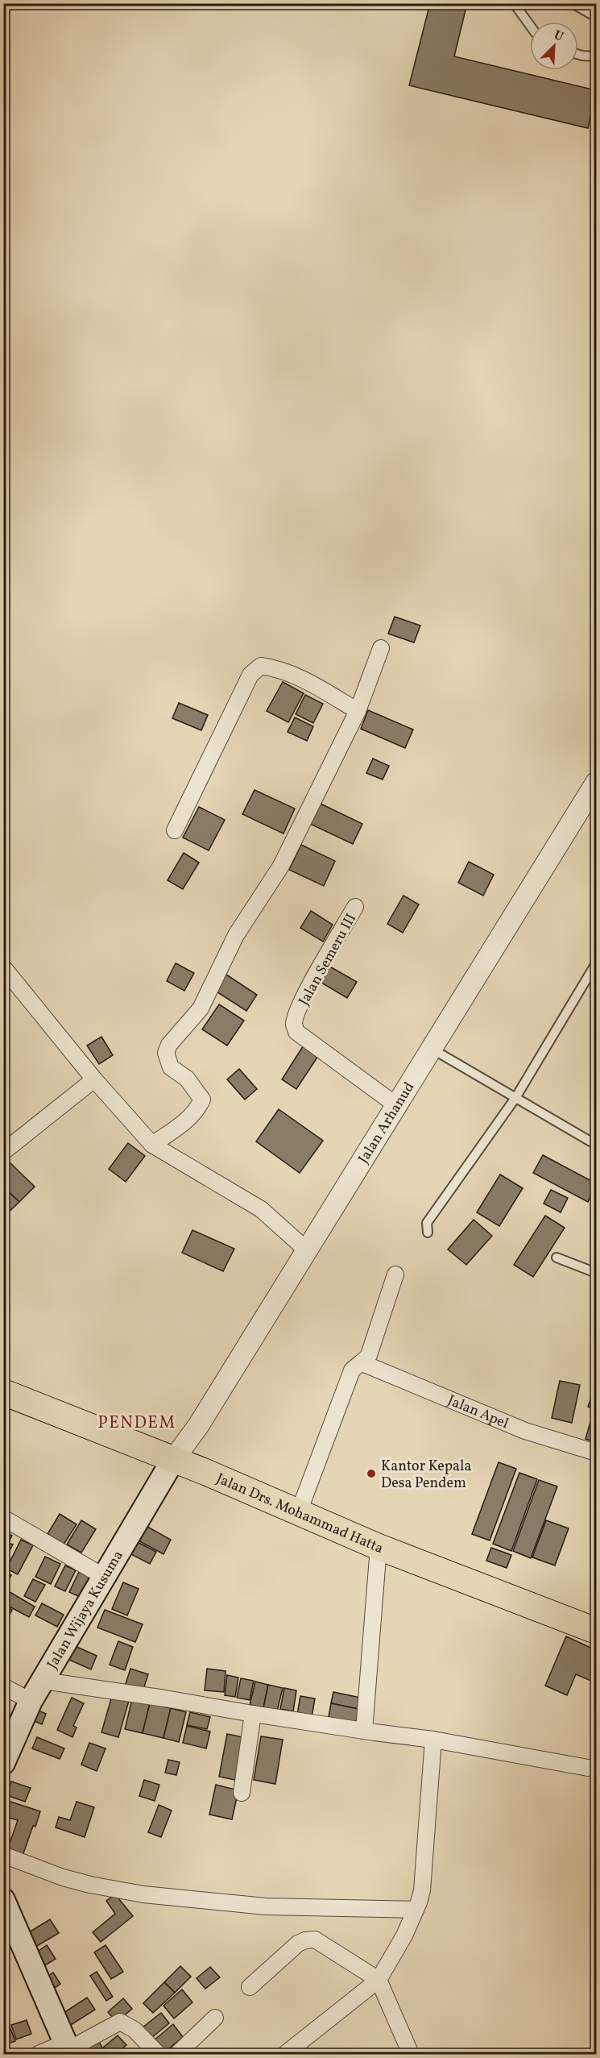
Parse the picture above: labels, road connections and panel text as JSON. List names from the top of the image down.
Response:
{
  "streets": {
    "main road": ["Jalan Drs. Mohammad Hatta", "Jalan Wijaya Kusuma"],
    "street": ["Jalan Semeru III", "Jalan Arhanud", "Jalan Apel"]
  },
  "crossings": [
    ["Jalan Semeru III", "Jalan Arhanud"],
    ["Jalan Arhanud", "Jalan Drs. Mohammad Hatta"],
    ["Jalan Arhanud", "Jalan Wijaya Kusuma"],
    ["Jalan Drs. Mohammad Hatta", "Jalan Wijaya Kusuma"]
  ],
  "districts": ["PENDEM"],
  "places": ["Kantor Kepala Desa Pendem"],
  "north": "top right"
}
